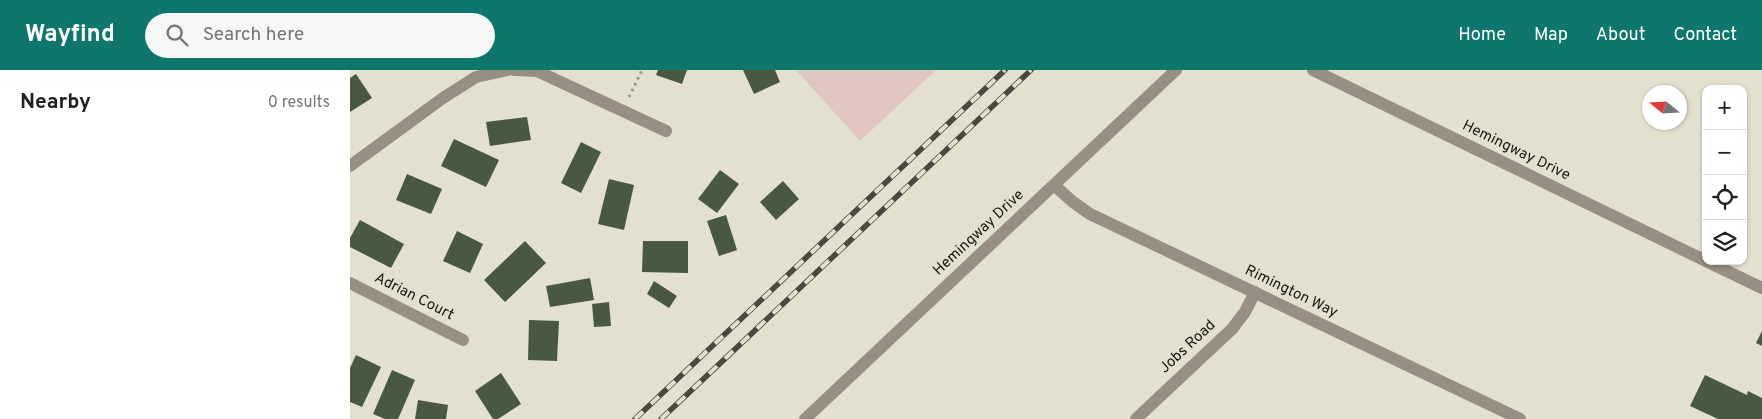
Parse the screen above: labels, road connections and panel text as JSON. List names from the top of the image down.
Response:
{
  "streets": {
    "street": [
      "Hemingway Drive",
      "Rimington Way",
      "Adrian Court",
      "Jobs Road"
    ]
  },
  "crossings": [
    ["Hemingway Drive", "Rimington Way"],
    ["Rimington Way", "Jobs Road"]
  ],
  "north": "left",
  "page": {
    "header": "Wayfind",
    "search": "Search here",
    "nav": [
      "Home",
      "Map",
      "About",
      "Contact"
    ],
    "heading": ["Nearby", "0 results"],
    "map_buttons": ["+", "−"]
  }
}
